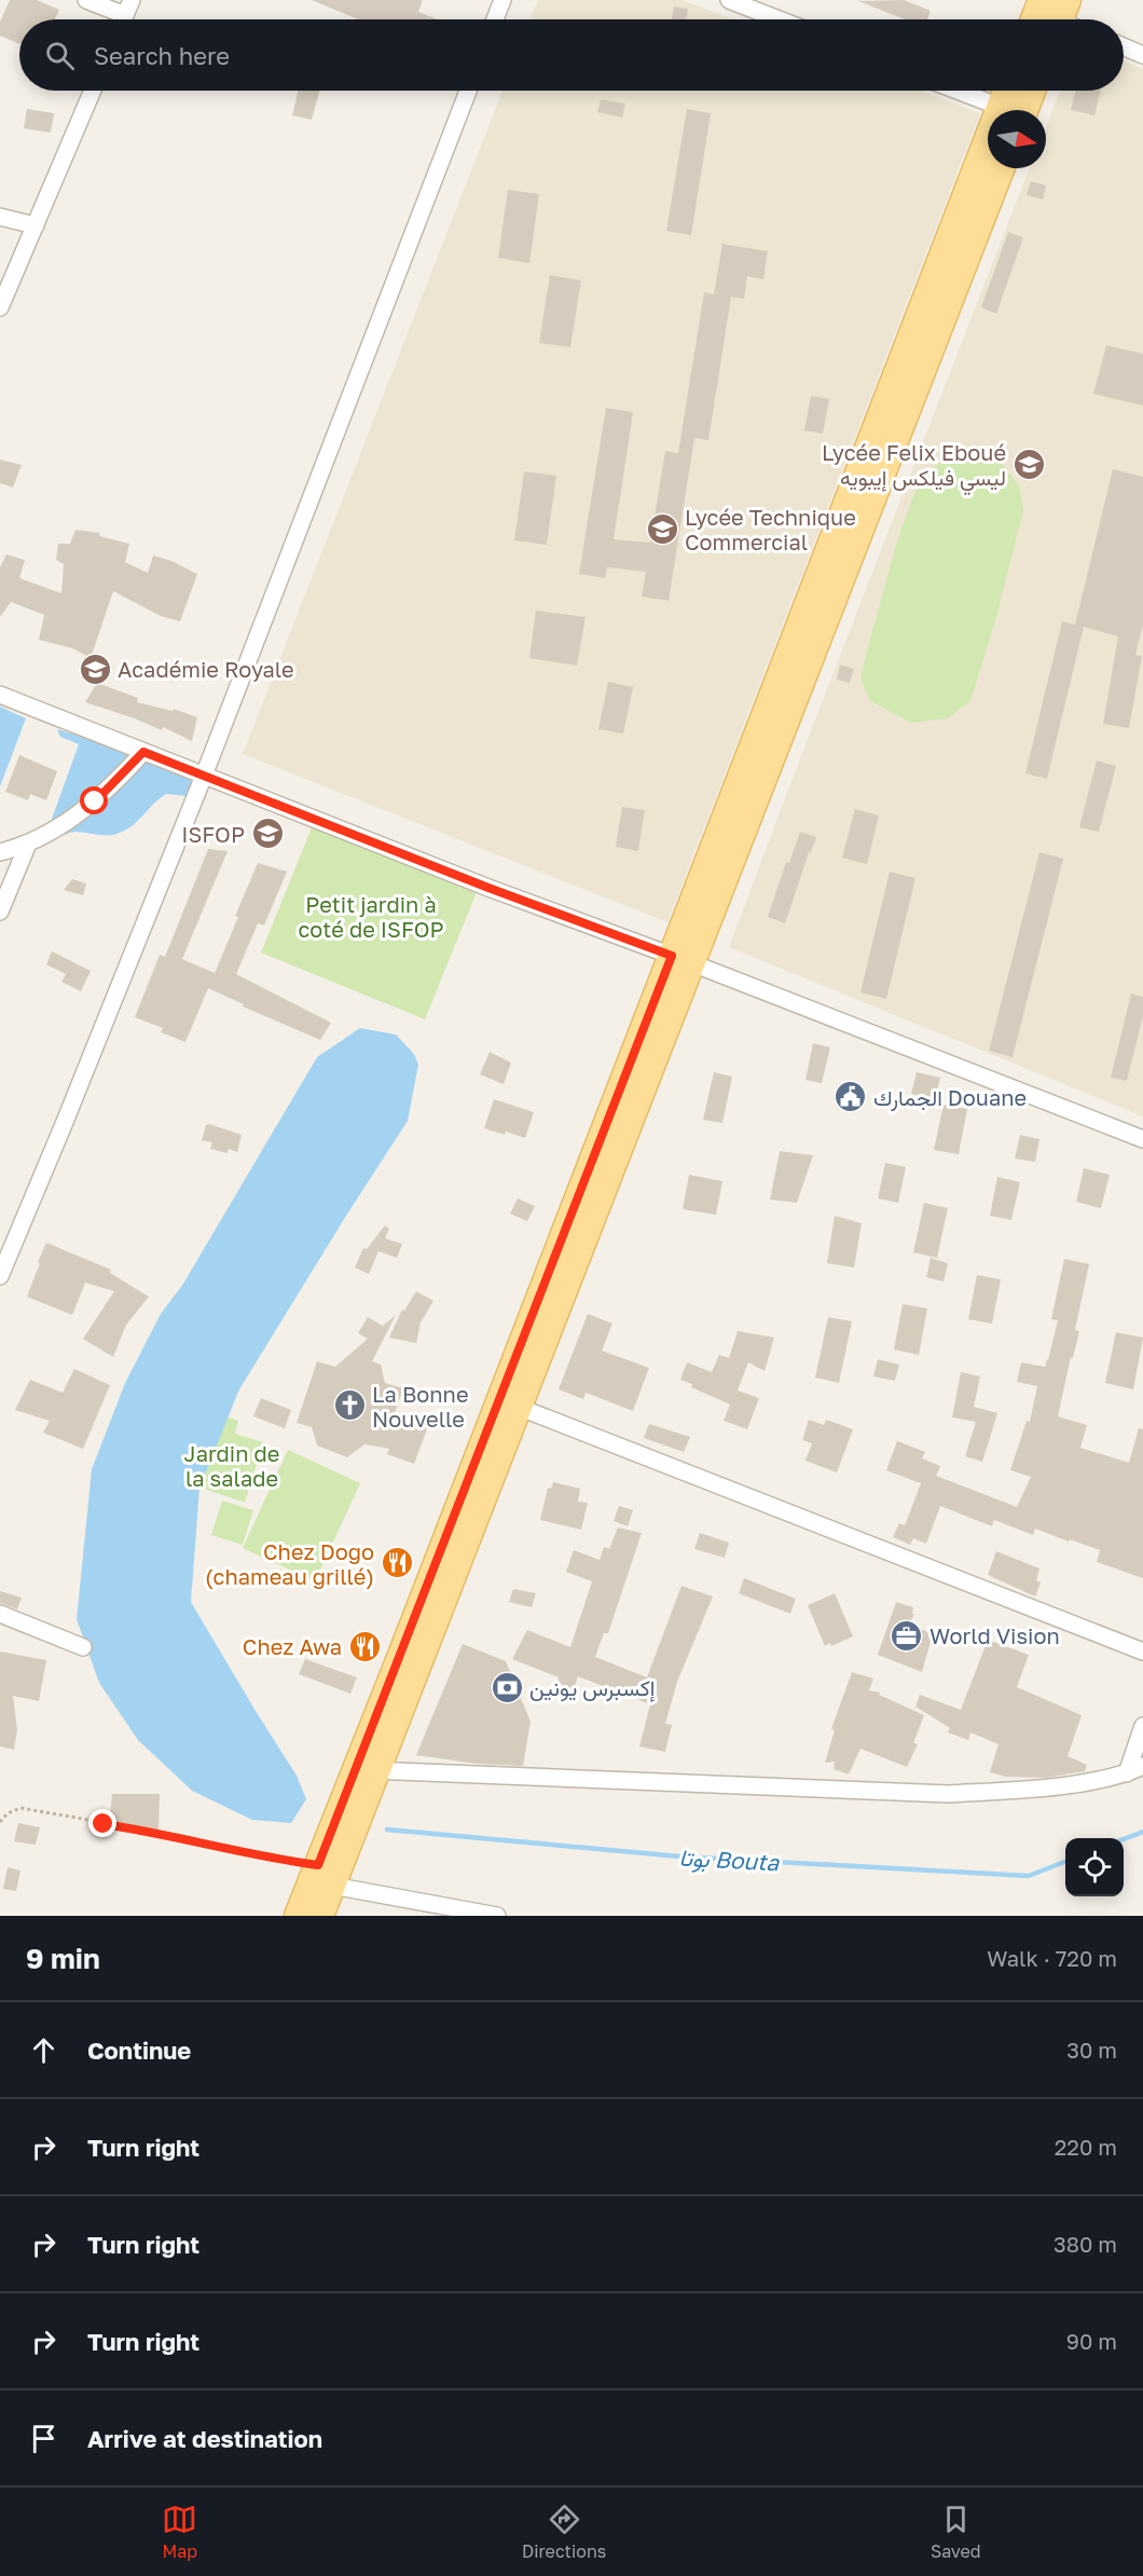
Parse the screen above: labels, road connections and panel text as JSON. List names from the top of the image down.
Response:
{
  "water": ["بوتا Bouta"],
  "parks": ["Petit jardin à coté de ISFOP", "Jardin de la salade"],
  "places": {
    "school or university": [
      "Lycée Felix Eboué ليسي فيلكس إيبويه",
      "Lycée Technique Commercial",
      "Académie Royale",
      "ISFOP"
    ],
    "public building": ["الجمارك Douane"],
    "church": ["La Bonne Nouvelle"],
    "restaurant": ["Chez Dogo (chameau grillé)", "Chez Awa"],
    "office": ["World Vision"],
    "bank": ["إكسبرس يونين"]
  },
  "north": "right",
  "page": {
    "search": "Search here",
    "heading": ["9 min", "Walk · 720 m"],
    "list": [
      ["Continue", "30 m"],
      ["Turn right", "220 m"],
      ["Turn right", "380 m"],
      ["Turn right", "90 m"],
      "Arrive at destination"
    ],
    "nav": ["Map", "Directions", "Saved"]
  }
}
